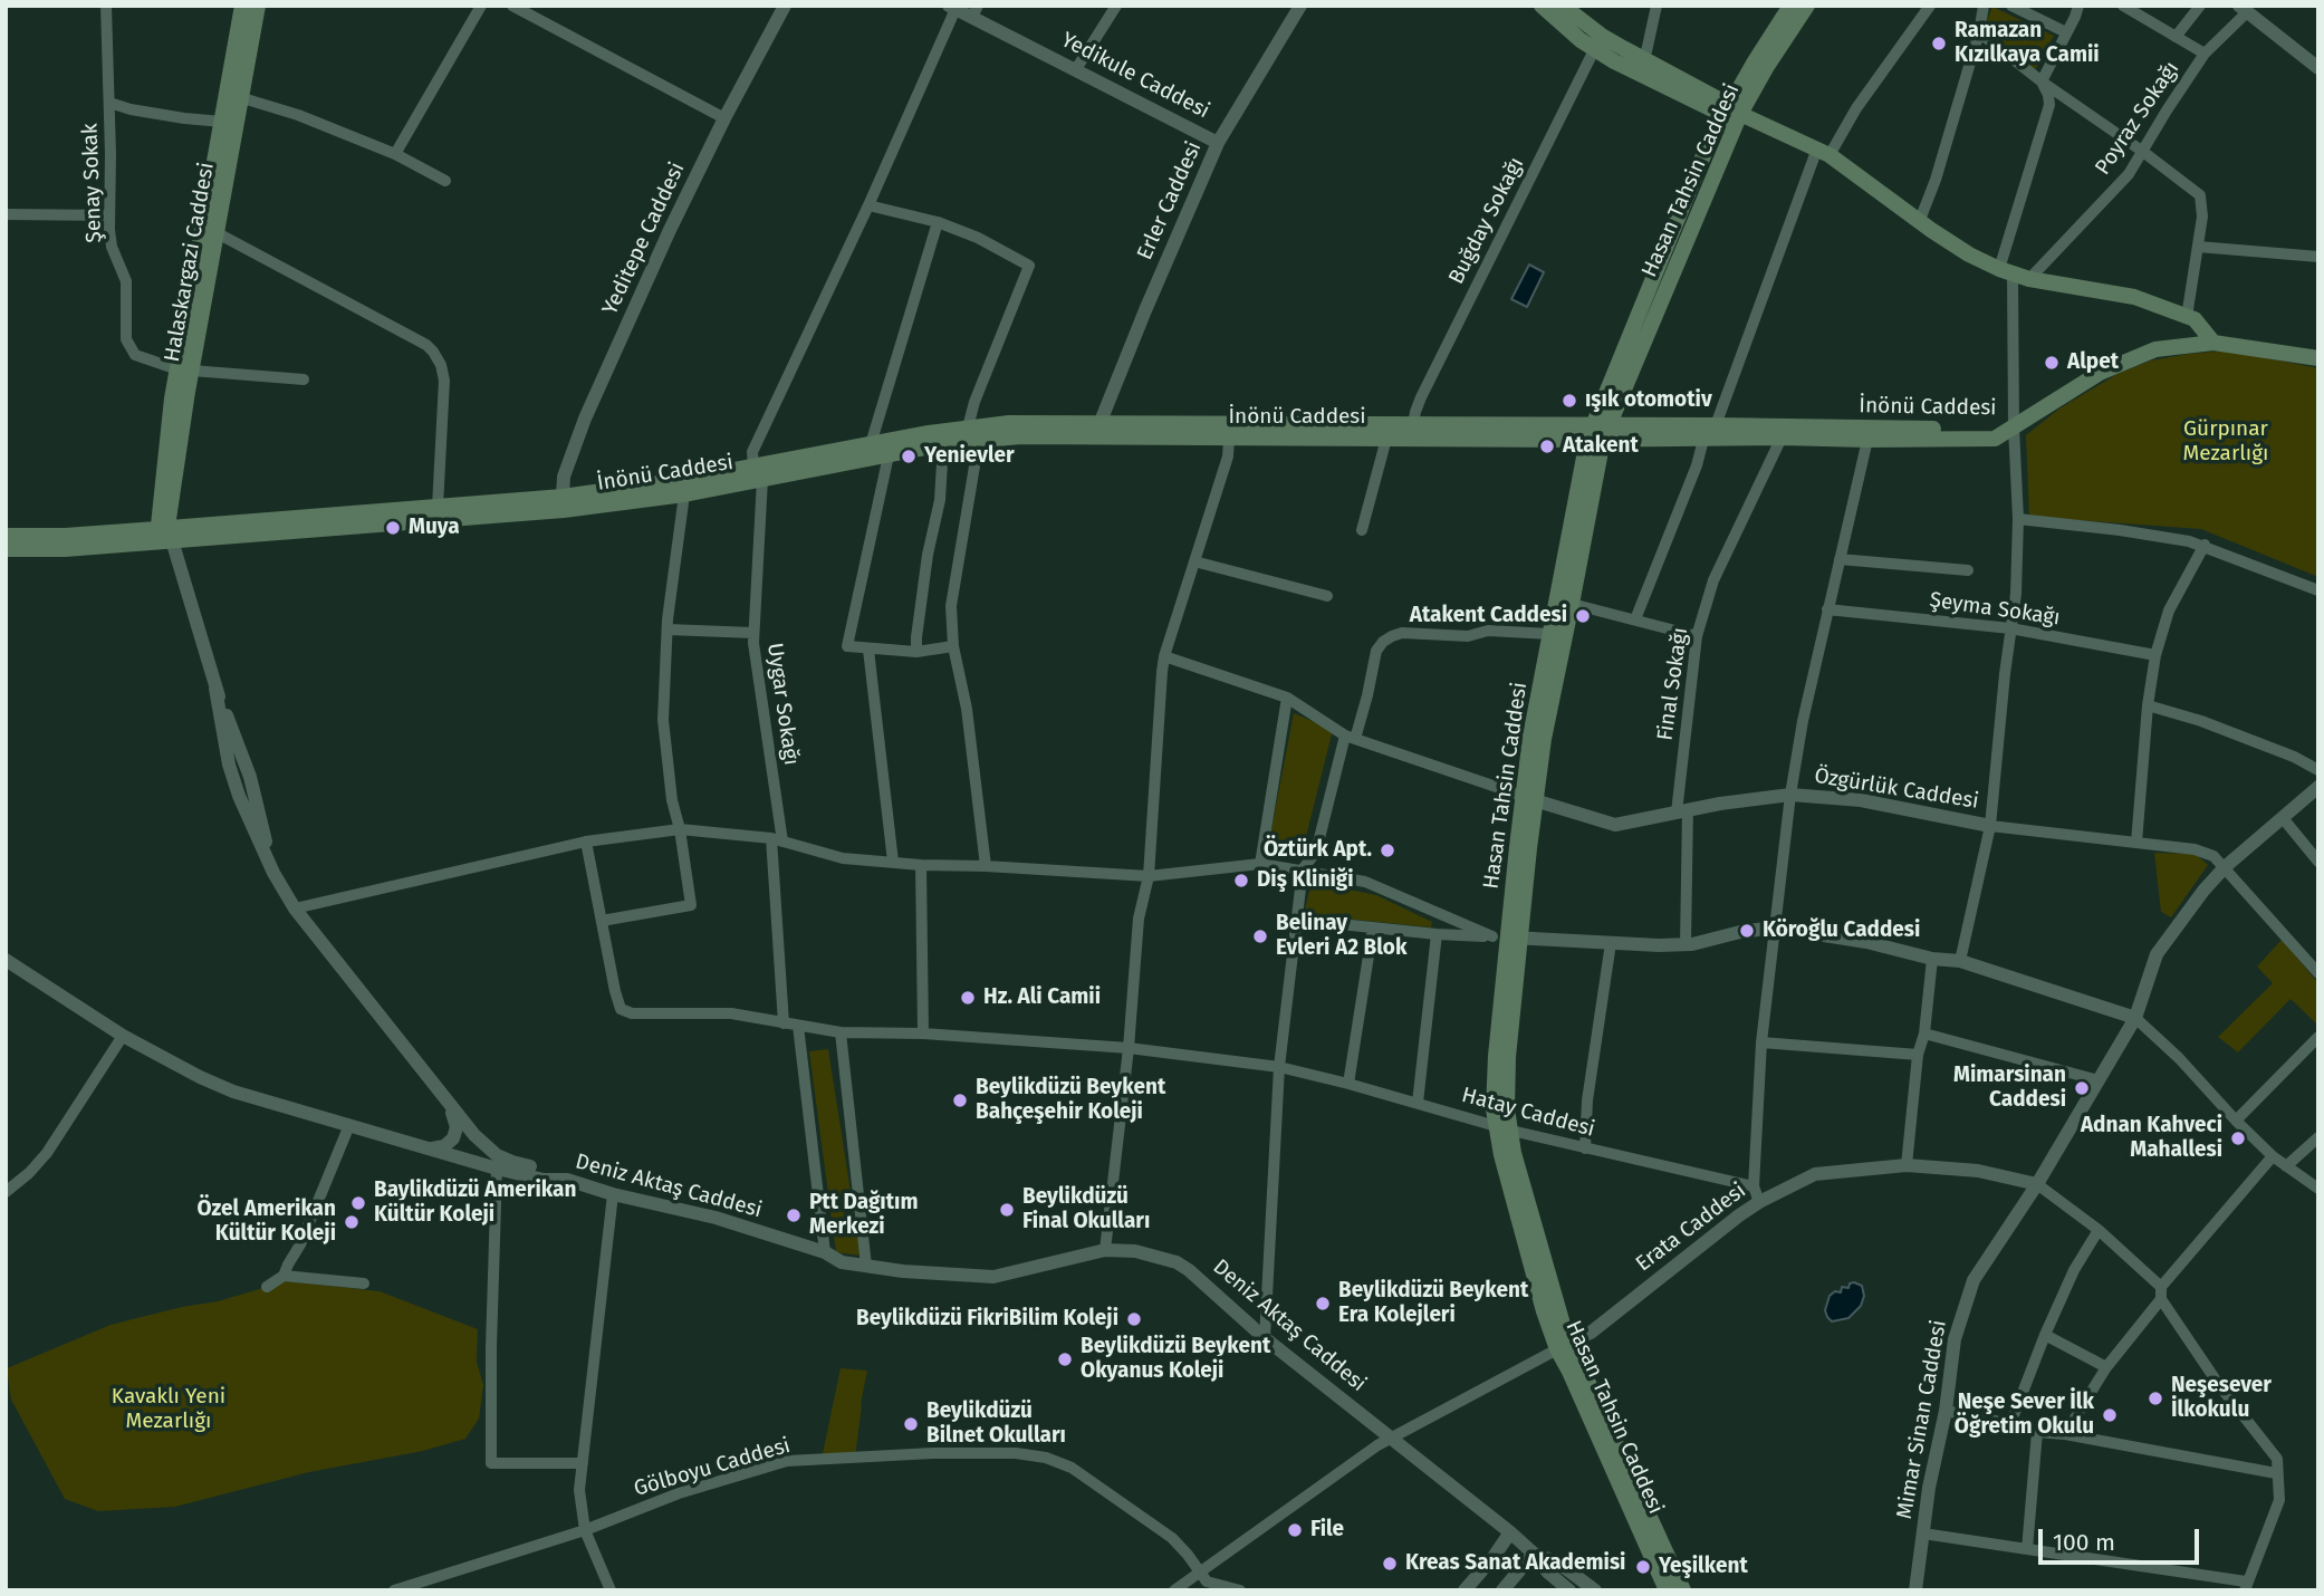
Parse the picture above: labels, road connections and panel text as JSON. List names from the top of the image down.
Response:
{
  "streets": {
    "main road": ["Hasan Tahsin Caddesi", "Halaskargazi Caddesi", "İnönü Caddesi"],
    "street": [
      "Yedikule Caddesi",
      "Poyraz Sokağı",
      "Şenay Sokak",
      "Erler Caddesi",
      "Buğday Sokağı",
      "Yeditepe Caddesi",
      "Şeyma Sokağı",
      "Final Sokağı",
      "Uygar Sokağı",
      "Özgürlük Caddesi",
      "Hatay Caddesi",
      "Deniz Aktaş Caddesi",
      "Erata Caddesi",
      "Mimar Sinan Caddesi",
      "Gölboyu Caddesi"
    ]
  },
  "crossings": [
    ["Yedikule Caddesi", "Erler Caddesi"],
    ["Yedikule Caddesi", "Uygar Sokağı"],
    ["Hasan Tahsin Caddesi", "İnönü Caddesi"],
    ["Hasan Tahsin Caddesi", "Özgürlük Caddesi"],
    ["Hasan Tahsin Caddesi", "Hatay Caddesi"],
    ["Hasan Tahsin Caddesi", "Erata Caddesi"],
    ["İnönü Caddesi", "Final Sokağı"],
    ["Final Sokağı", "Özgürlük Caddesi"],
    ["Uygar Sokağı", "Hatay Caddesi"],
    ["Erata Caddesi", "Mimar Sinan Caddesi"]
  ],
  "parks": ["Gürpınar Mezarlığı", "Kavaklı Yeni Mezarlığı"],
  "places": [
    "Ramazan Kızılkaya Camii",
    "Alpet",
    "ışık otomotiv",
    "Atakent",
    "Yenievler",
    "Muya",
    "Atakent Caddesi",
    "Öztürk Apt.",
    "Diş Kliniği",
    "Köroğlu Caddesi",
    "Belinay Evleri A2 Blok",
    "Hz. Ali Camii",
    "Mimarsinan Caddesi",
    "Beylikdüzü Beykent Bahçeşehir Koleji",
    "Adnan Kahveci Mahallesi",
    "Baylikdüzü Amerikan Kültür Koleji",
    "Beylikdüzü Final Okulları",
    "Ptt Dağıtım Merkezi",
    "Özel Amerikan Kültür Koleji",
    "Beylikdüzü Beykent Era Kolejleri",
    "Beylikdüzü FikriBilim Koleji",
    "Beylikdüzü Beykent Okyanus Koleji",
    "Neşesever İlkokulu",
    "Neşe Sever İlk Öğretim Okulu",
    "Beylikdüzü Bilnet Okulları",
    "File",
    "Kreas Sanat Akademisi",
    "Yeşilkent"
  ],
  "scale_bar": "100 m"
}
